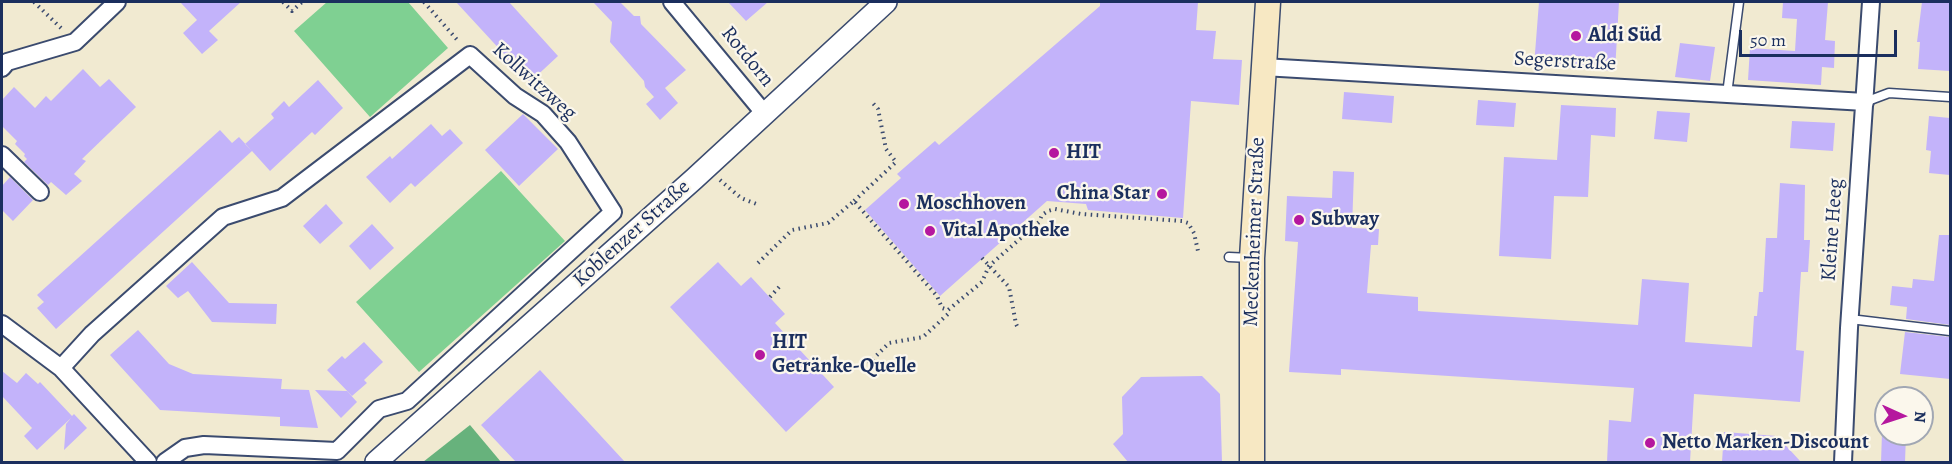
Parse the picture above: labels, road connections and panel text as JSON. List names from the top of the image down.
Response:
{
  "streets": {
    "main road": ["Meckenheimer Straße"],
    "street": [
      "Rotdorn",
      "Segerstraße",
      "Kollwitzweg",
      "Kleine Heeg",
      "Koblenzer Straße"
    ]
  },
  "crossings": [
    ["Rotdorn", "Koblenzer Straße"],
    ["Segerstraße", "Kleine Heeg"],
    ["Segerstraße", "Meckenheimer Straße"]
  ],
  "places": [
    "Aldi Süd",
    "HIT",
    "China Star",
    "Moschhoven",
    "Subway",
    "Vital Apotheke",
    "HIT Getränke-Quelle",
    "Netto Marken-Discount"
  ],
  "scale_bar": "50 m",
  "north": "right"
}
